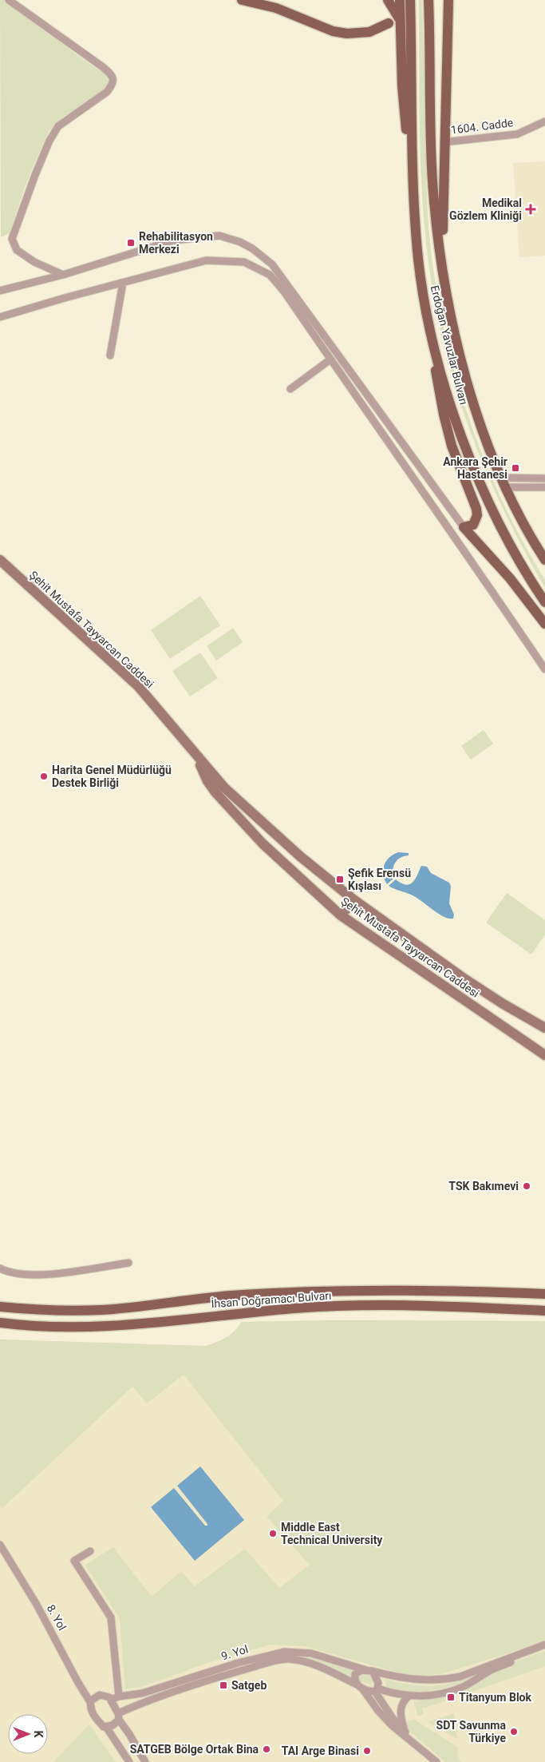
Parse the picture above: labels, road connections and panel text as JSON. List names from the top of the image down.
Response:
{
  "streets": {
    "main road": ["Erdoğan Yavuzlar Bulvarı", "Şehit Mustafa Tayyarcan Caddesi", "İhsan Doğramacı Bulvarı"],
    "street": ["1604. Cadde", "8. Yol", "9. Yol"]
  },
  "crossings": [
    ["8. Yol", "9. Yol"]
  ],
  "places": {
    "health": ["Medikal Gözlem Kliniği"],
    "transit": [
      "Rehabilitasyon Merkezi",
      "Ankara Şehir Hastanesi",
      "Şefik Erensü Kışlası",
      "Satgeb",
      "Titanyum Blok"
    ],
    "other": [
      "Harita Genel Müdürlüğü Destek Birliği",
      "TSK Bakımevi",
      "Middle East Technical University",
      "SDT Savunma Türkiye",
      "SATGEB Bölge Ortak Bina",
      "TAI Arge Binasi"
    ]
  },
  "north": "right"
}
